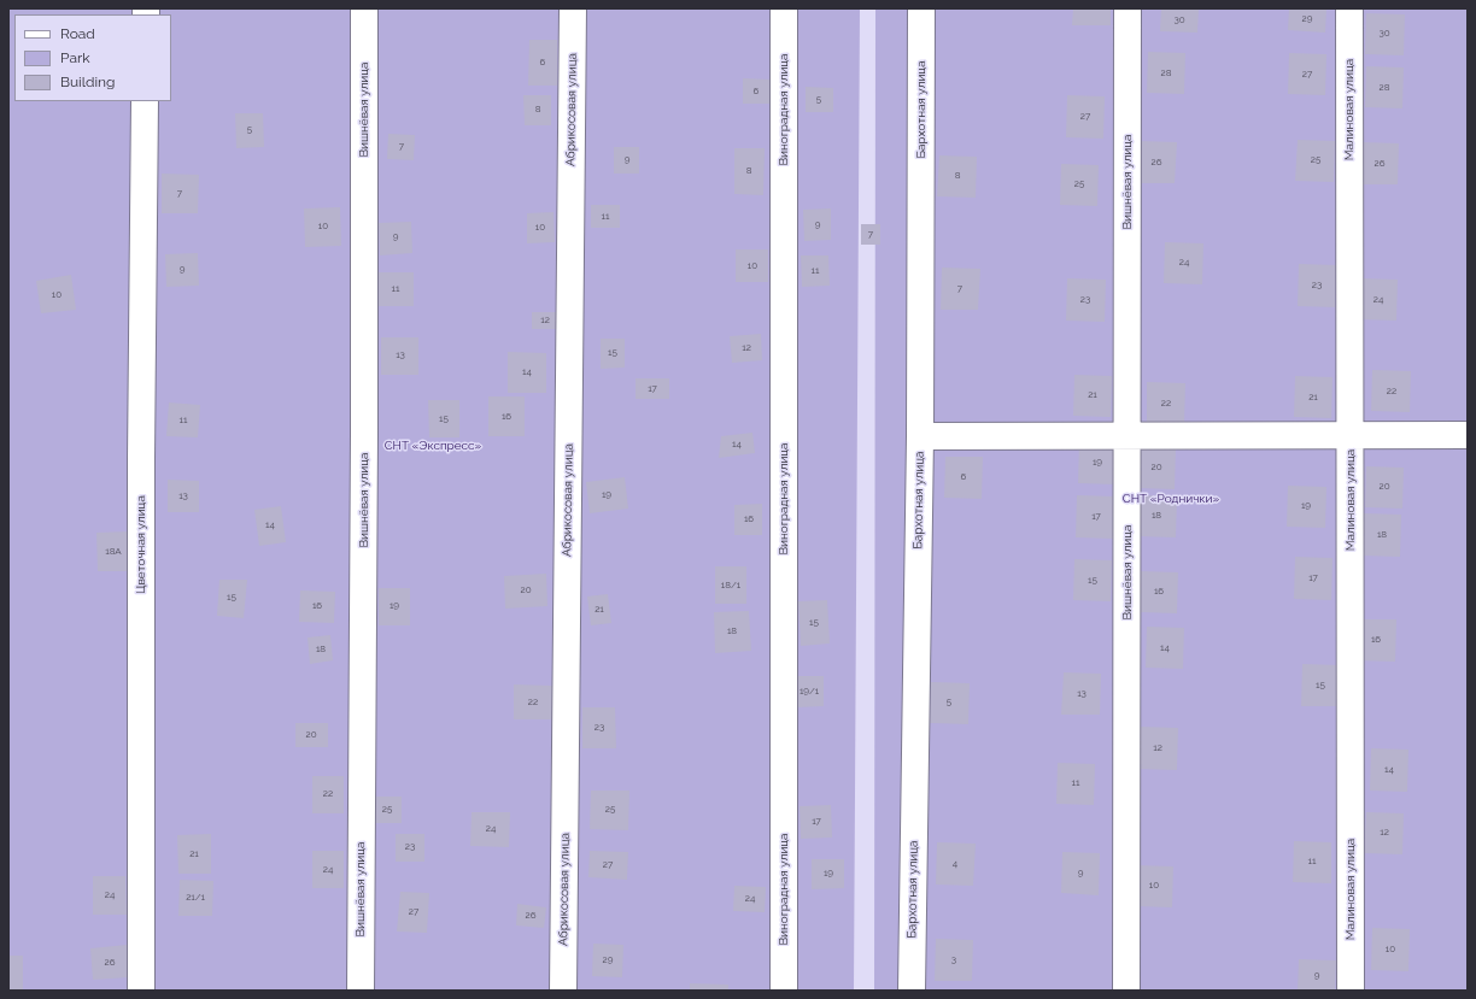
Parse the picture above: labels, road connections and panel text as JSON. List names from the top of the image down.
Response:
{
  "streets": {
    "street": [
      "Вишнёвая улица",
      "Абрикосовая улица",
      "Виноградная улица",
      "Бархотная улица",
      "Малиновая улица",
      "Цветочная улица"
    ]
  },
  "parks": ["СНТ «Экспресс»", "СНТ «Роднички»"],
  "house_numbers": [
    "29",
    "30",
    "30",
    "6",
    "28",
    "27",
    "28",
    "6",
    "5",
    "8",
    "27",
    "5",
    "7",
    "9",
    "25",
    "26",
    "26",
    "8",
    "8",
    "25",
    "7",
    "11",
    "9",
    "10",
    "10",
    "7",
    "9",
    "24",
    "10",
    "9",
    "11",
    "23",
    "11",
    "7",
    "10",
    "23",
    "24",
    "12",
    "12",
    "15",
    "13",
    "14",
    "17",
    "22",
    "21",
    "21",
    "22",
    "16",
    "15",
    "11",
    "14",
    "19",
    "20",
    "6",
    "20",
    "19",
    "13",
    "19",
    "18",
    "17",
    "16",
    "14",
    "18",
    "18А",
    "17",
    "15",
    "18/1",
    "20",
    "16",
    "15",
    "16",
    "19",
    "21",
    "15",
    "18",
    "16",
    "14",
    "18",
    "15",
    "19/1",
    "13",
    "22",
    "5",
    "23",
    "20",
    "12",
    "14",
    "11",
    "22",
    "25",
    "25",
    "17",
    "24",
    "12",
    "23",
    "21",
    "11",
    "4",
    "27",
    "24",
    "19",
    "9",
    "10",
    "24",
    "21/1",
    "24",
    "27",
    "26",
    "10",
    "29",
    "3",
    "26",
    "9"
  ],
  "legend": ["Road", "Park", "Building"]
}
